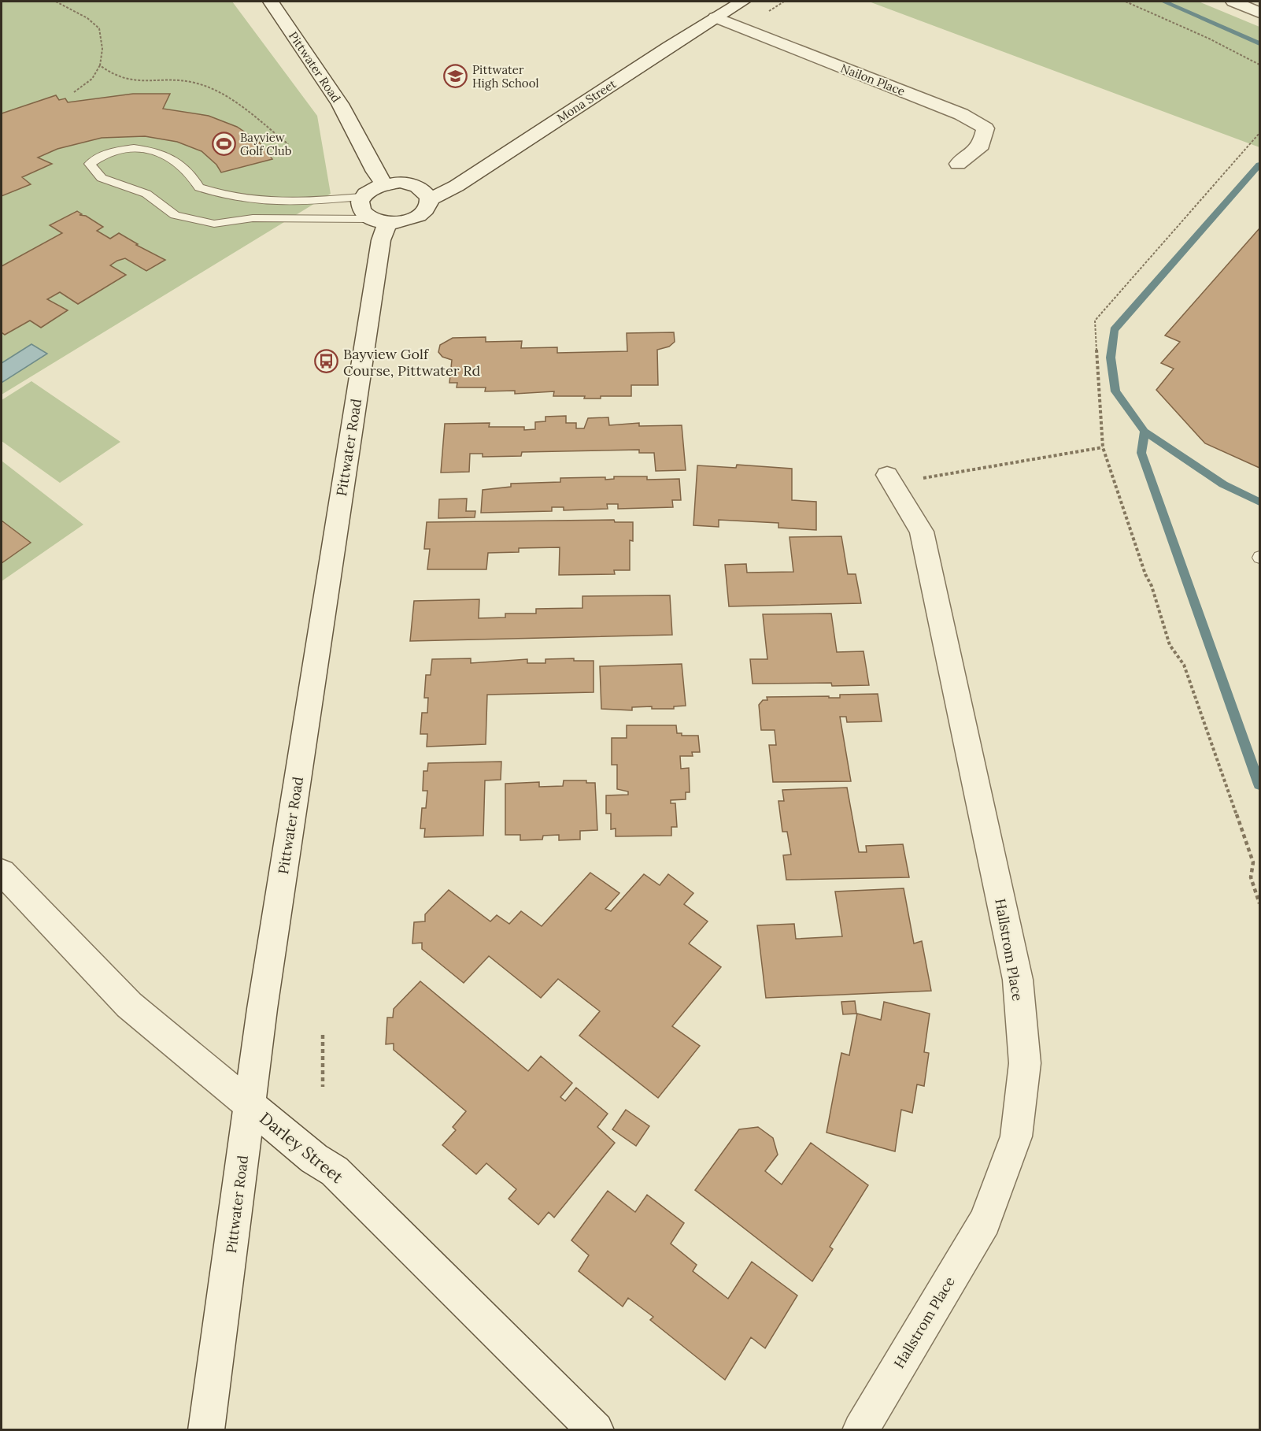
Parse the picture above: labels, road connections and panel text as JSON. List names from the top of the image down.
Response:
{
  "streets": {
    "street": [
      "Pittwater Road",
      "Nailon Place",
      "Mona Street",
      "Hallstrom Place",
      "Darley Street"
    ]
  },
  "crossings": [
    ["Pittwater Road", "Mona Street"],
    ["Pittwater Road", "Darley Street"],
    ["Nailon Place", "Mona Street"]
  ],
  "places": {
    "school or university": ["Pittwater High School"],
    "sports": ["Bayview Golf Club"],
    "bus stop": ["Bayview Golf Course, Pittwater Rd"]
  }
}
